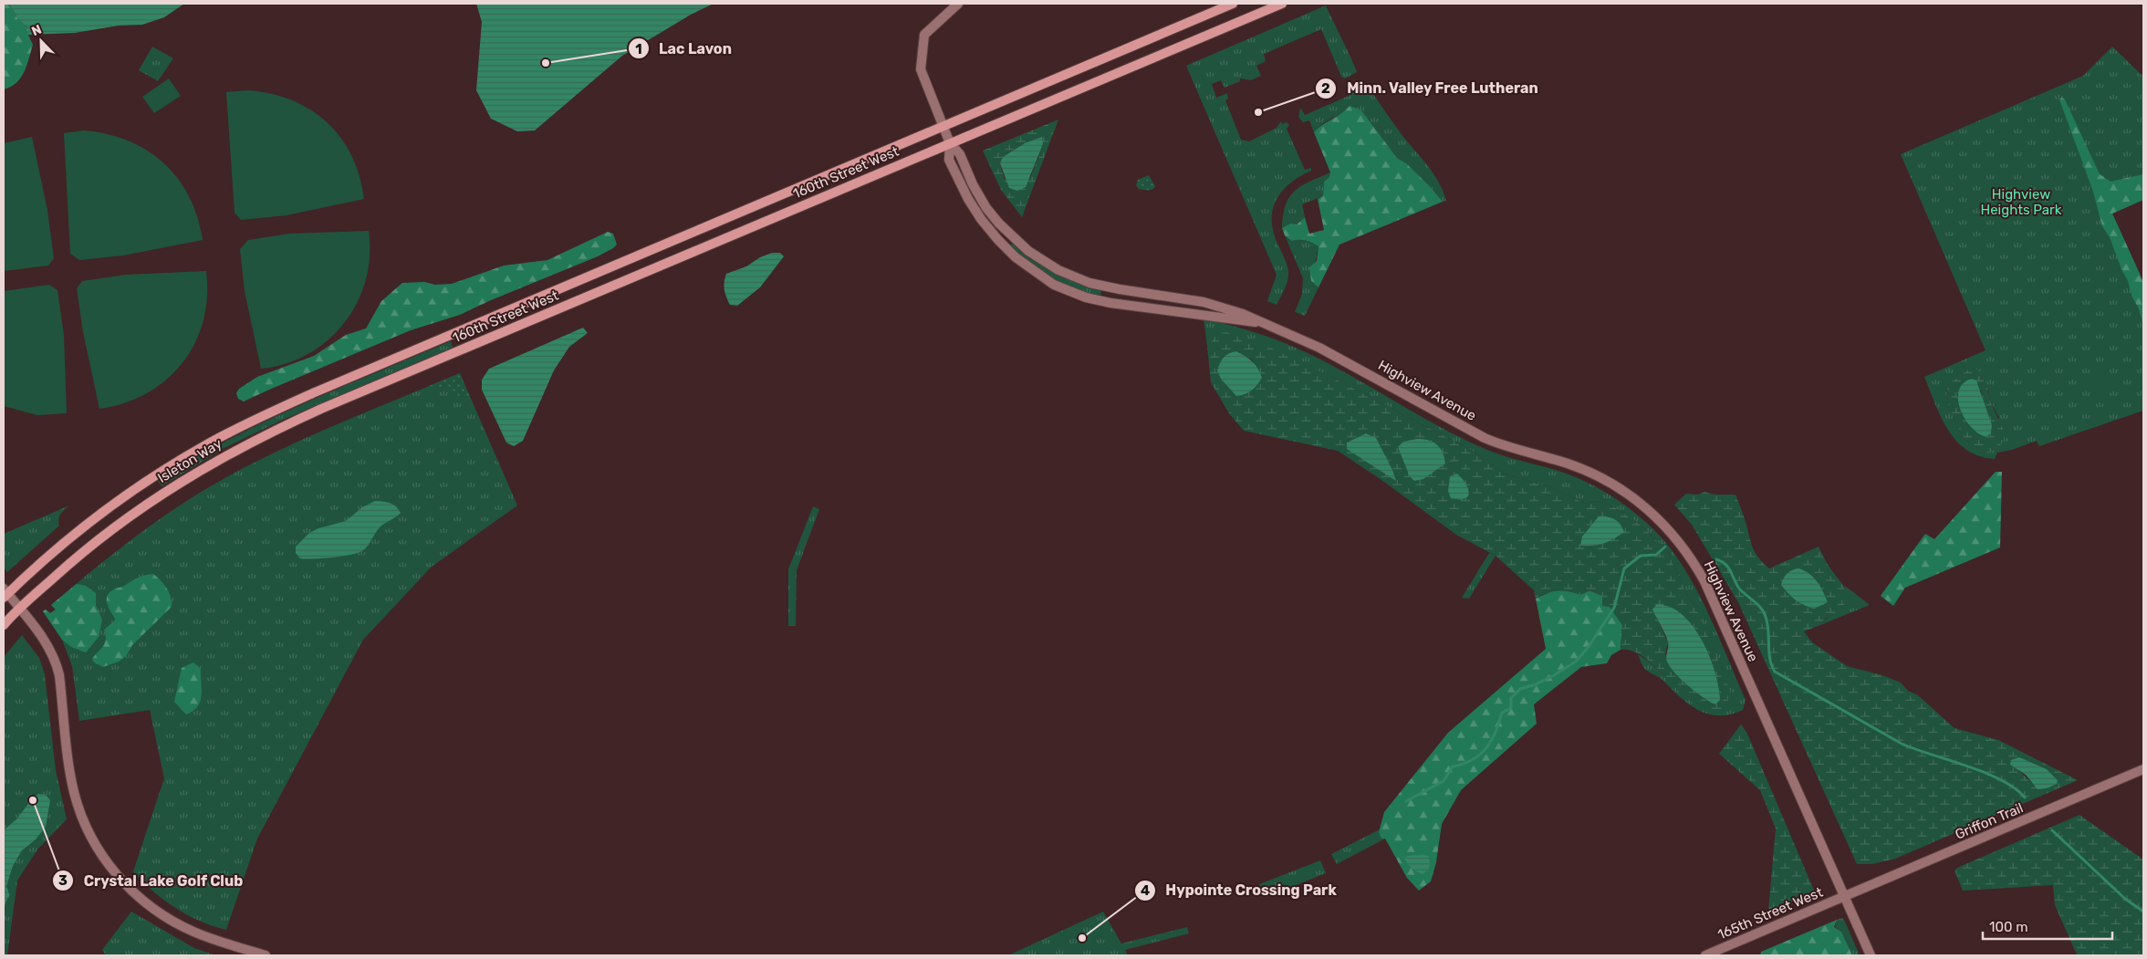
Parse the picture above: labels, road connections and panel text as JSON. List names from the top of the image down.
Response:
{
  "streets": {
    "main road": ["160th Street West", "Isleton Way"],
    "street": ["Highview Avenue", "Griffon Trail", "165th Street West"]
  },
  "crossings": [
    ["160th Street West", "Highview Avenue"],
    ["160th Street West", "Isleton Way"],
    ["Highview Avenue", "Griffon Trail"],
    ["Highview Avenue", "165th Street West"],
    ["Griffon Trail", "165th Street West"]
  ],
  "parks": ["Highview Heights Park"],
  "places": [
    "Lac Lavon",
    "Minn. Valley Free Lutheran",
    "Crystal Lake Golf Club",
    "Hypointe Crossing Park"
  ],
  "scale_bar": "100 m",
  "north": "top left"
}
